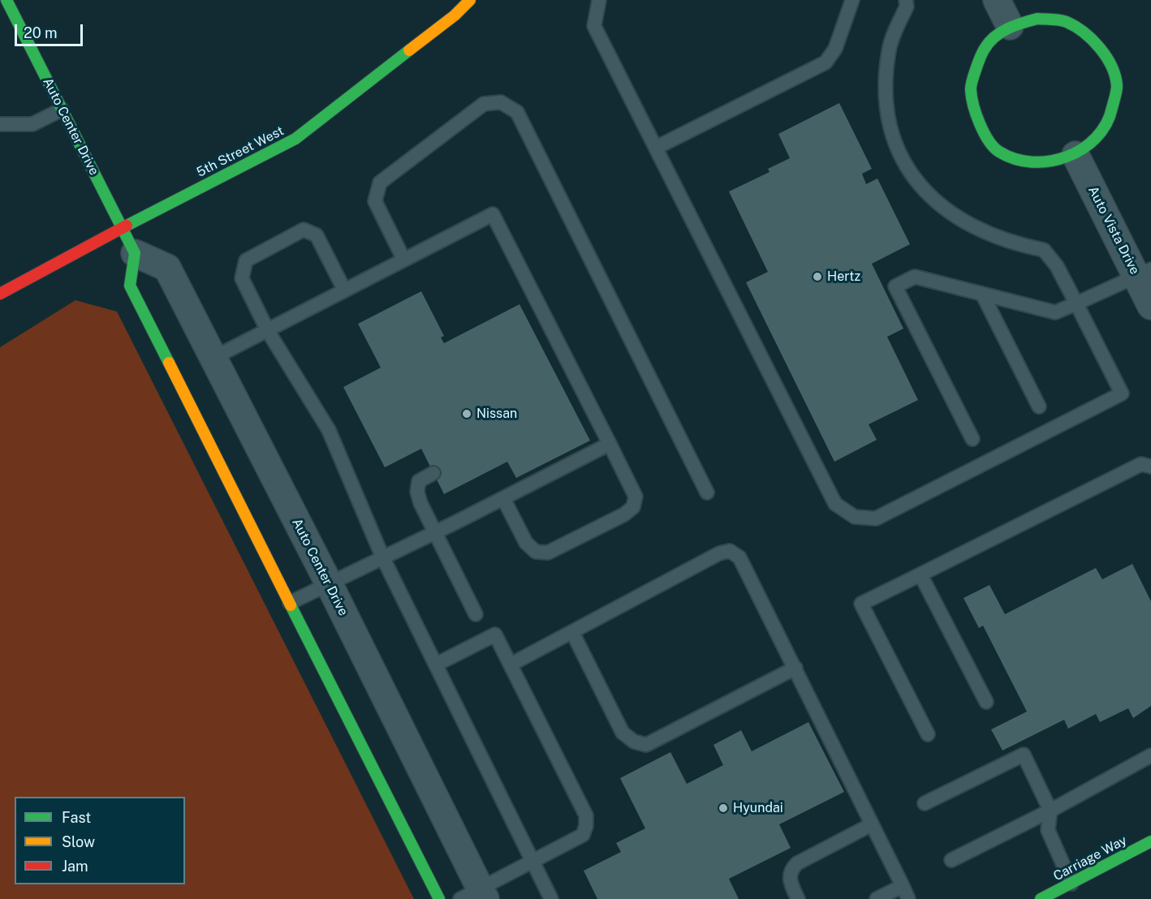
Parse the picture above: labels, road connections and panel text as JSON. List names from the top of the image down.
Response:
{
  "streets": {
    "street": [
      "Auto Center Drive",
      "5th Street West",
      "Auto Vista Drive",
      "Carriage Way"
    ]
  },
  "crossings": [
    ["Auto Center Drive", "5th Street West"]
  ],
  "places": ["Hertz", "Nissan", "Hyundai"],
  "legend": ["Fast", "Slow", "Jam"],
  "scale_bar": "20 m"
}
